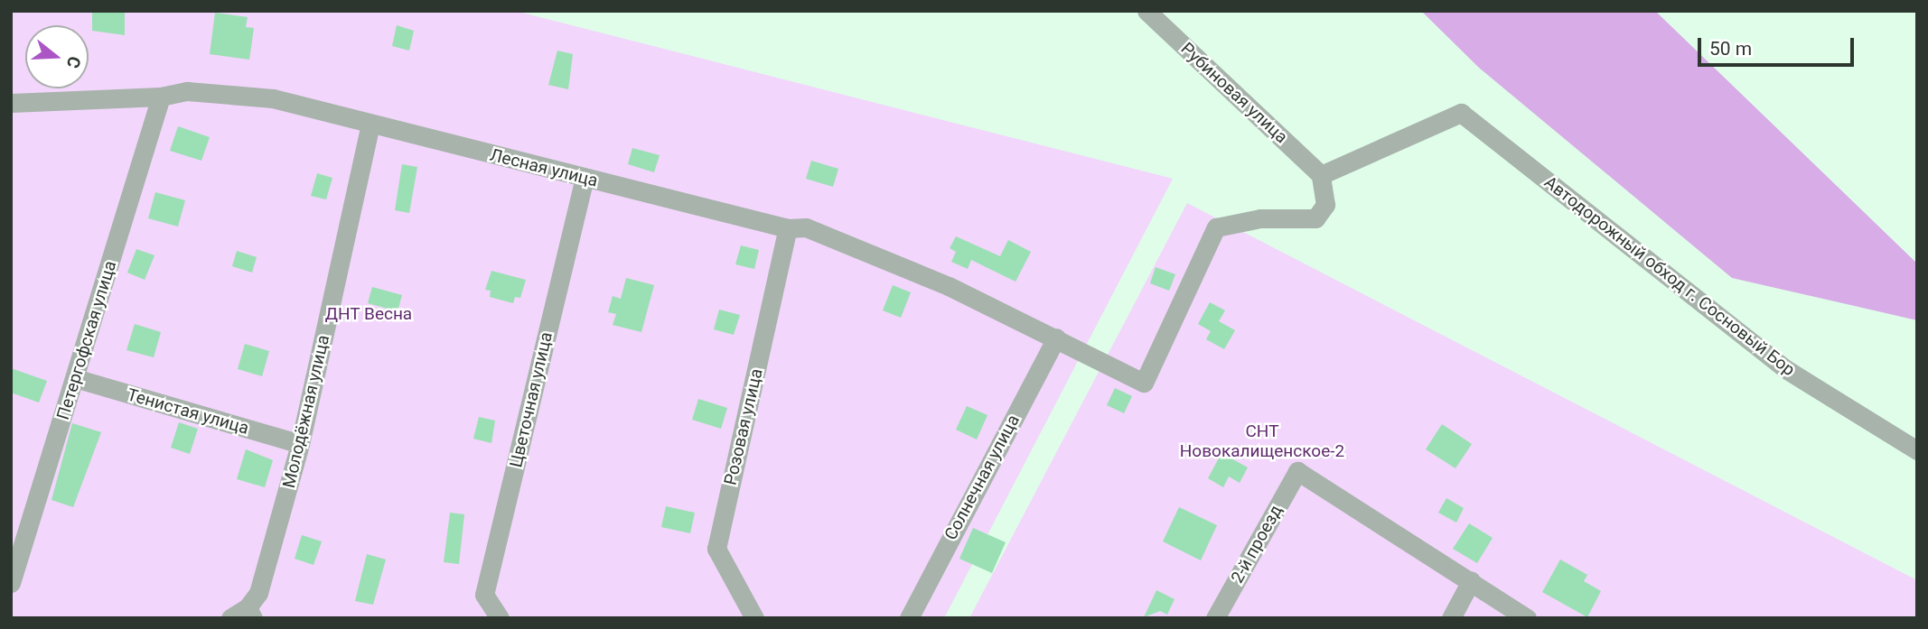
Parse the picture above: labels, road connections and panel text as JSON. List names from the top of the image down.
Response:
{
  "streets": {
    "street": [
      "Рубиновая улица",
      "Лесная улица",
      "Автодорожный обход г. Сосновый Бор",
      "Петергофская улица",
      "Цветочная улица",
      "Тенистая улица",
      "Молодёжная улица",
      "Розовая улица",
      "Солнечная улица",
      "2-й проезд"
    ]
  },
  "crossings": [
    ["Рубиновая улица", "Лесная улица"],
    ["Рубиновая улица", "Автодорожный обход г. Сосновый Бор"],
    ["Лесная улица", "Автодорожный обход г. Сосновый Бор"],
    ["Лесная улица", "Петергофская улица"],
    ["Лесная улица", "Цветочная улица"],
    ["Лесная улица", "Молодёжная улица"],
    ["Лесная улица", "Розовая улица"],
    ["Лесная улица", "Солнечная улица"],
    ["Петергофская улица", "Тенистая улица"],
    ["Тенистая улица", "Молодёжная улица"]
  ],
  "parks": ["ДНТ Весна", "СНТ Новокалищенское-2"],
  "scale_bar": "50 m",
  "north": "right"
}
